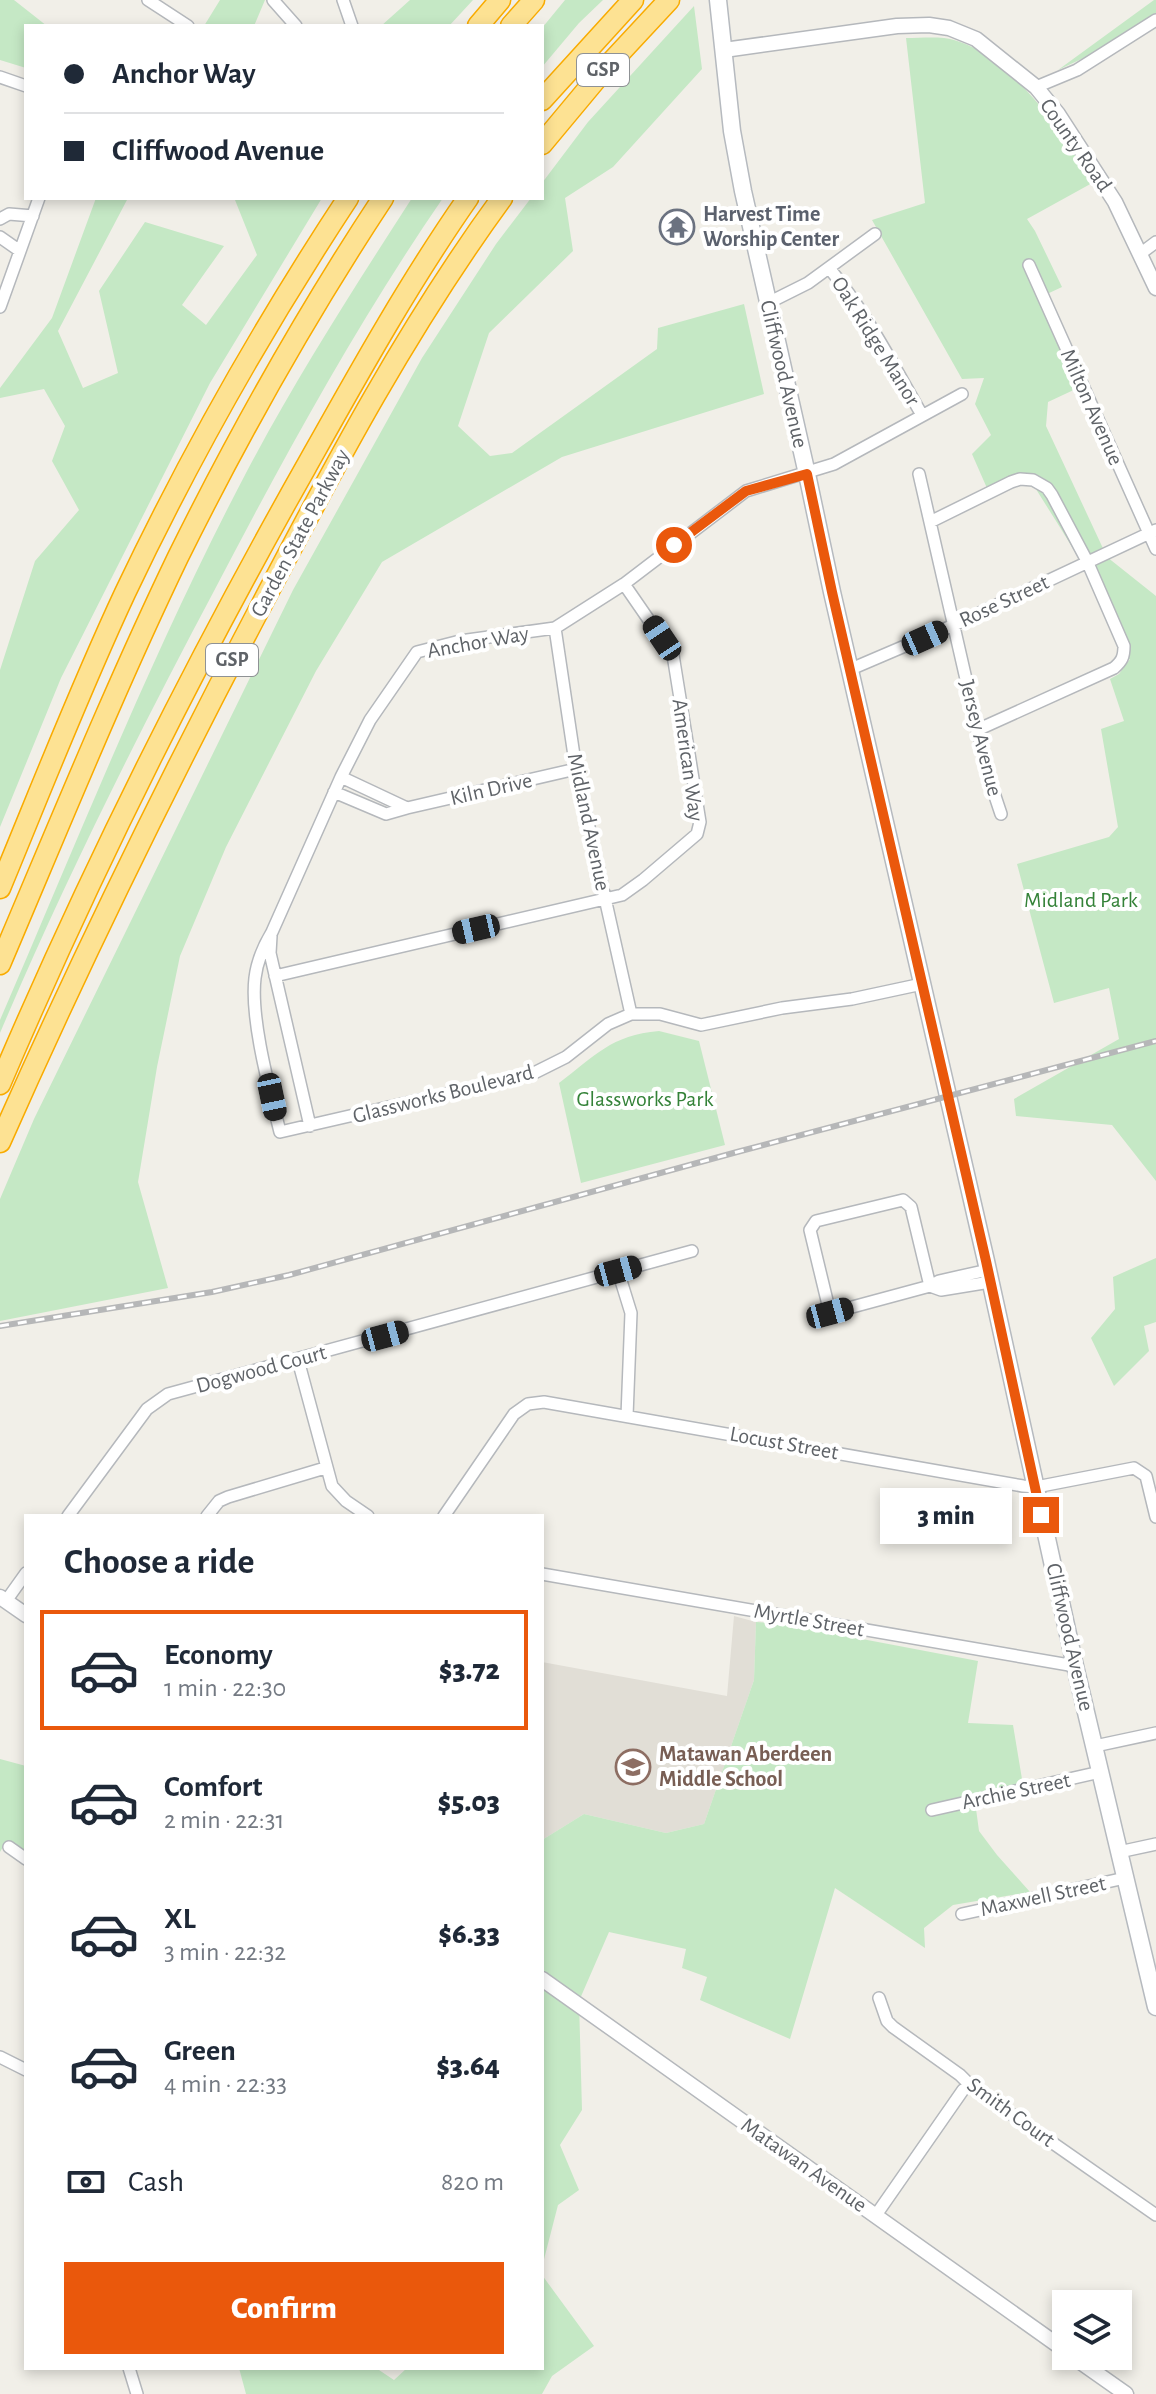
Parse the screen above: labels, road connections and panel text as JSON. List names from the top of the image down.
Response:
{
  "streets": {
    "highway": ["GSP", "Garden State Parkway"],
    "main road": ["Cliffwood Avenue"],
    "street": [
      "County Road",
      "Oak Ridge Manor",
      "Milton Avenue",
      "Rose Street",
      "Anchor Way",
      "Jersey Avenue",
      "American Way",
      "Kiln Drive",
      "Midland Avenue",
      "Glassworks Boulevard",
      "Dogwood Court",
      "Locust Street",
      "Myrtle Street",
      "Archie Street",
      "Maxwell Street",
      "Smith Court",
      "Matawan Avenue"
    ]
  },
  "crossings": [
    ["County Road", "Cliffwood Avenue"],
    ["Oak Ridge Manor", "Cliffwood Avenue"],
    ["Oak Ridge Manor", "Anchor Way"],
    ["Cliffwood Avenue", "Rose Street"],
    ["Cliffwood Avenue", "Anchor Way"],
    ["Cliffwood Avenue", "Locust Street"],
    ["Cliffwood Avenue", "Myrtle Street"],
    ["Cliffwood Avenue", "Archie Street"],
    ["Cliffwood Avenue", "Maxwell Street"],
    ["Milton Avenue", "Rose Street"],
    ["Rose Street", "Jersey Avenue"],
    ["Anchor Way", "American Way"],
    ["Anchor Way", "Kiln Drive"],
    ["Anchor Way", "Midland Avenue"],
    ["Anchor Way", "Glassworks Boulevard"],
    ["American Way", "Midland Avenue"],
    ["Kiln Drive", "Midland Avenue"],
    ["Midland Avenue", "Glassworks Boulevard"]
  ],
  "parks": ["Midland Park", "Glassworks Park"],
  "places": {
    "temple": ["Harvest Time Worship Center"],
    "school or university": ["Matawan Aberdeen Middle School"]
  },
  "page": {
    "banner": ["Anchor Way", "Cliffwood Avenue"],
    "bubble": "3 min",
    "heading": "Choose a ride",
    "list": [
      {
        "name": "Economy",
        "note": "1 min · 22:30",
        "value": "$3.72"
      },
      {
        "name": "Comfort",
        "note": "2 min · 22:31",
        "value": "$5.03"
      },
      {
        "name": "XL",
        "note": "3 min · 22:32",
        "value": "$6.33"
      },
      {
        "name": "Green",
        "note": "4 min · 22:33",
        "value": "$3.64"
      }
    ],
    "pay": ["Cash", "820 m"],
    "buttons": "Confirm"
  }
}
